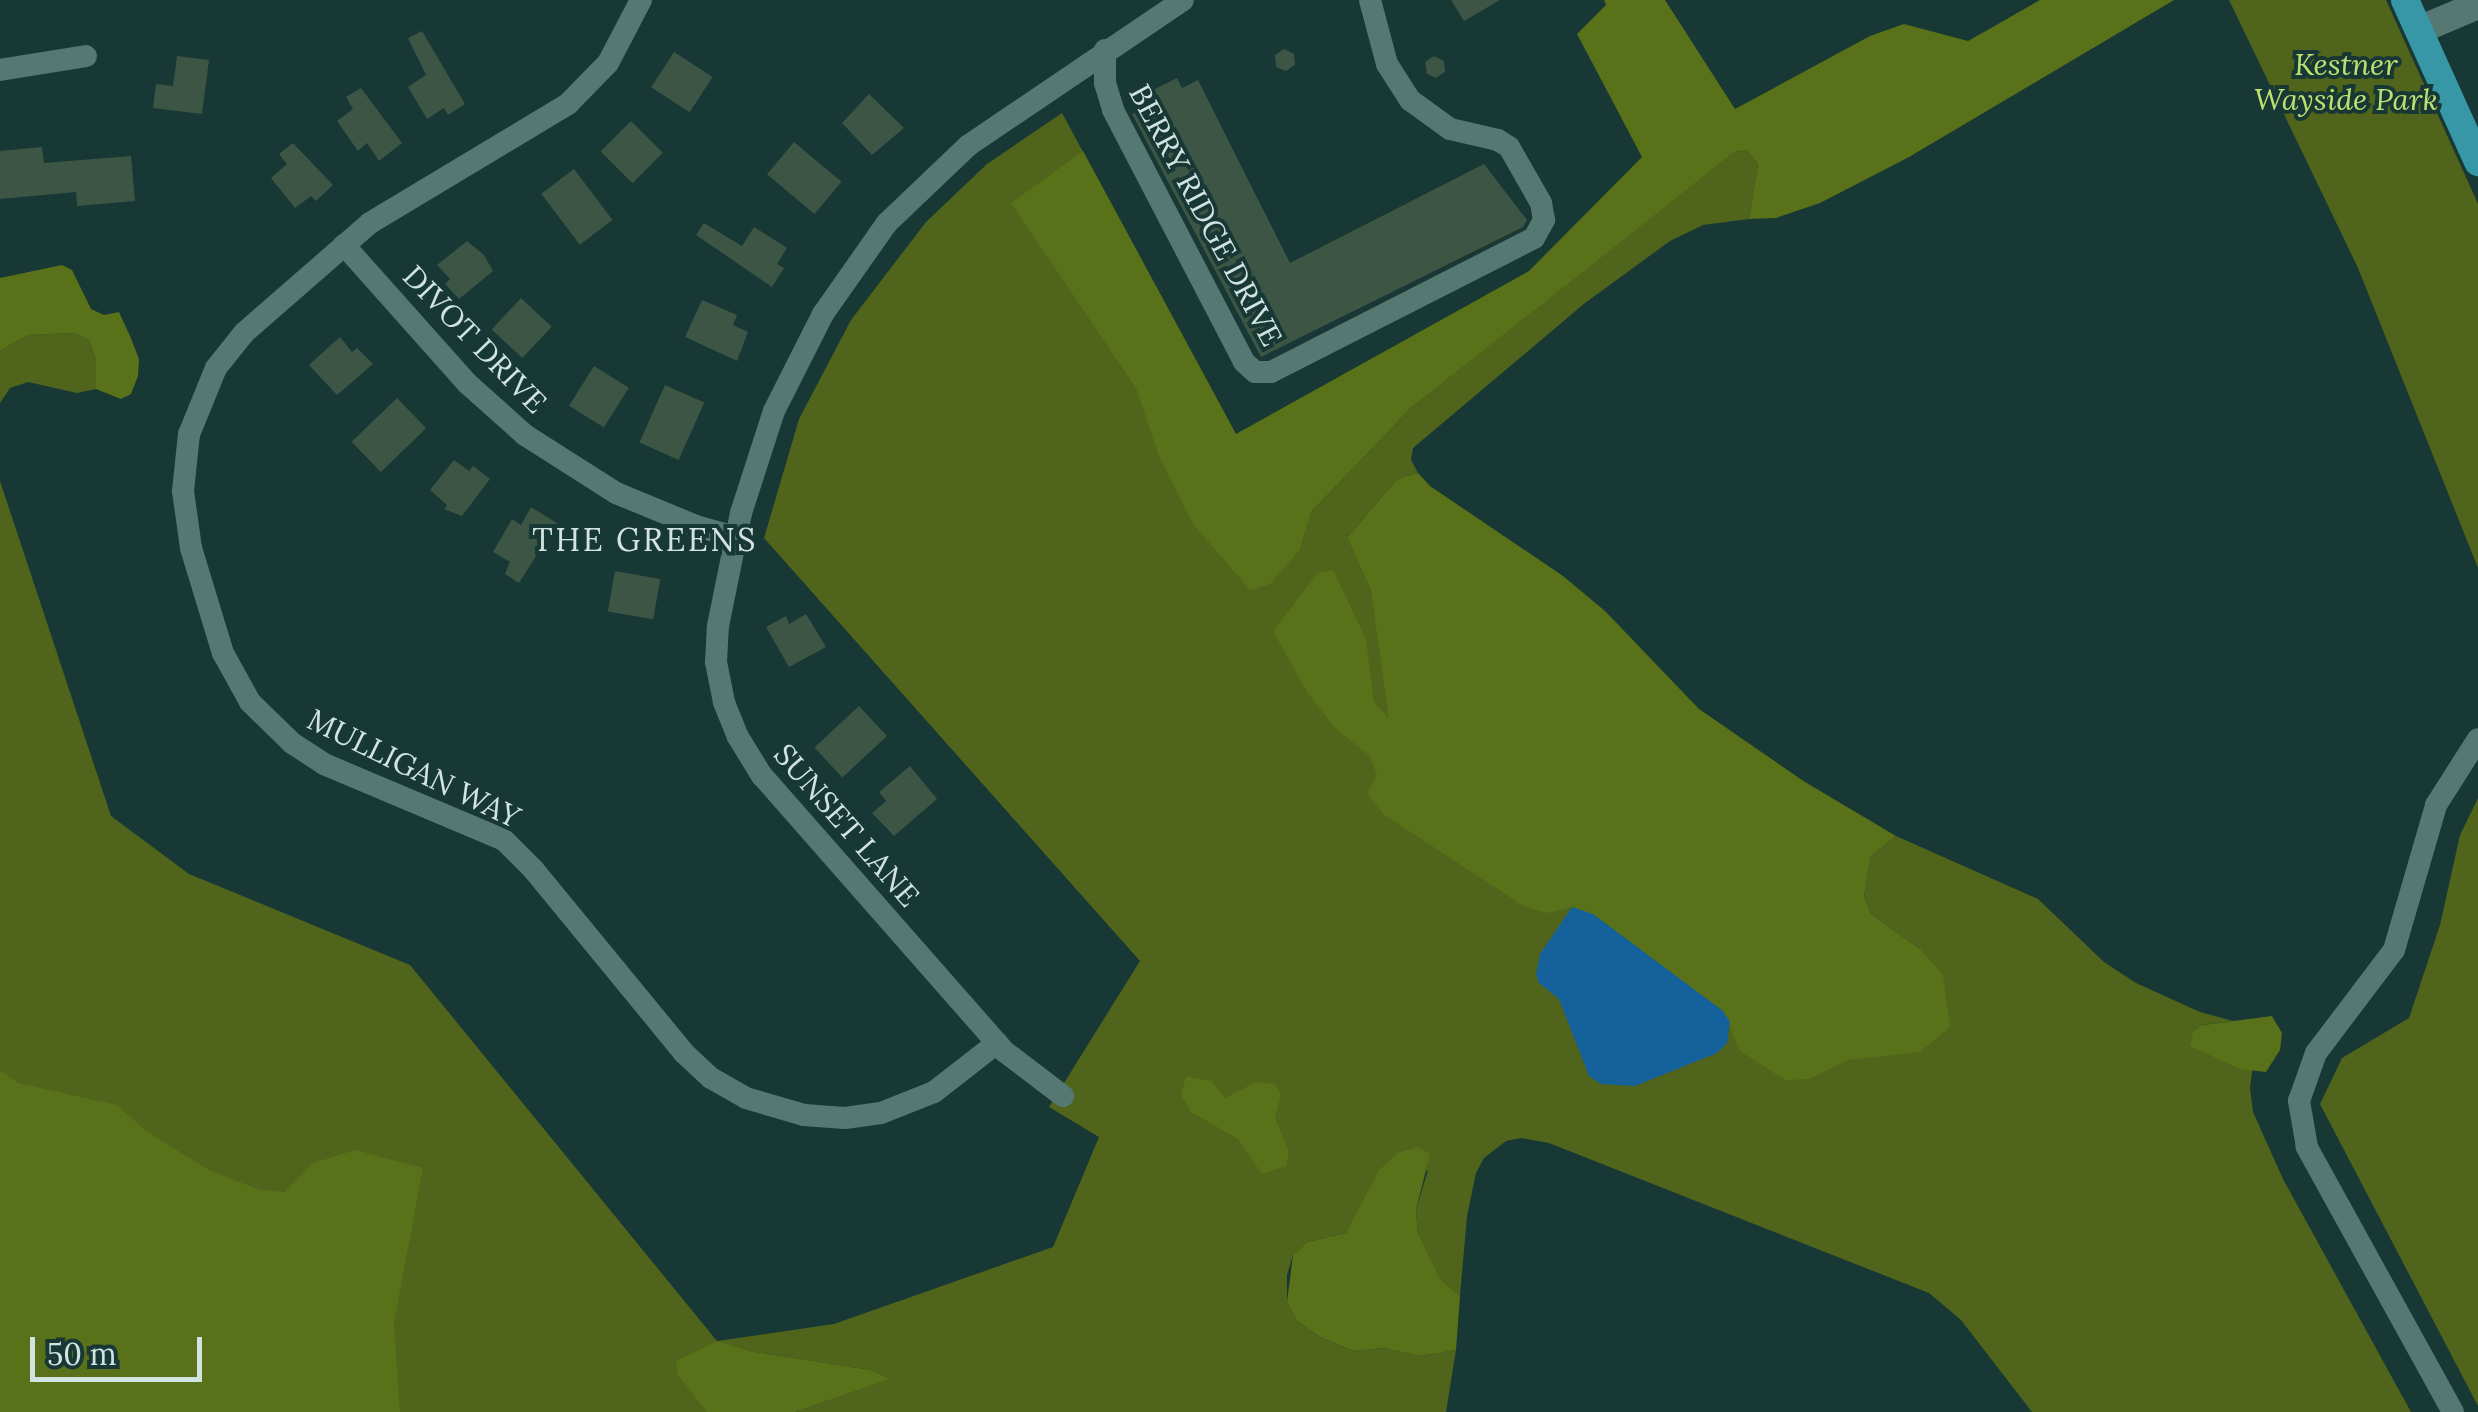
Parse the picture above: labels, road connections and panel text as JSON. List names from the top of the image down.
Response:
{
  "streets": {
    "street": [
      "BERRY RIDGE DRIVE",
      "DIVOT DRIVE",
      "MULLIGAN WAY",
      "SUNSET LANE"
    ]
  },
  "crossings": [
    ["BERRY RIDGE DRIVE", "SUNSET LANE"],
    ["DIVOT DRIVE", "MULLIGAN WAY"],
    ["DIVOT DRIVE", "SUNSET LANE"],
    ["MULLIGAN WAY", "SUNSET LANE"]
  ],
  "districts": ["THE GREENS"],
  "parks": ["Kestner Wayside Park"],
  "scale_bar": "50 m"
}
